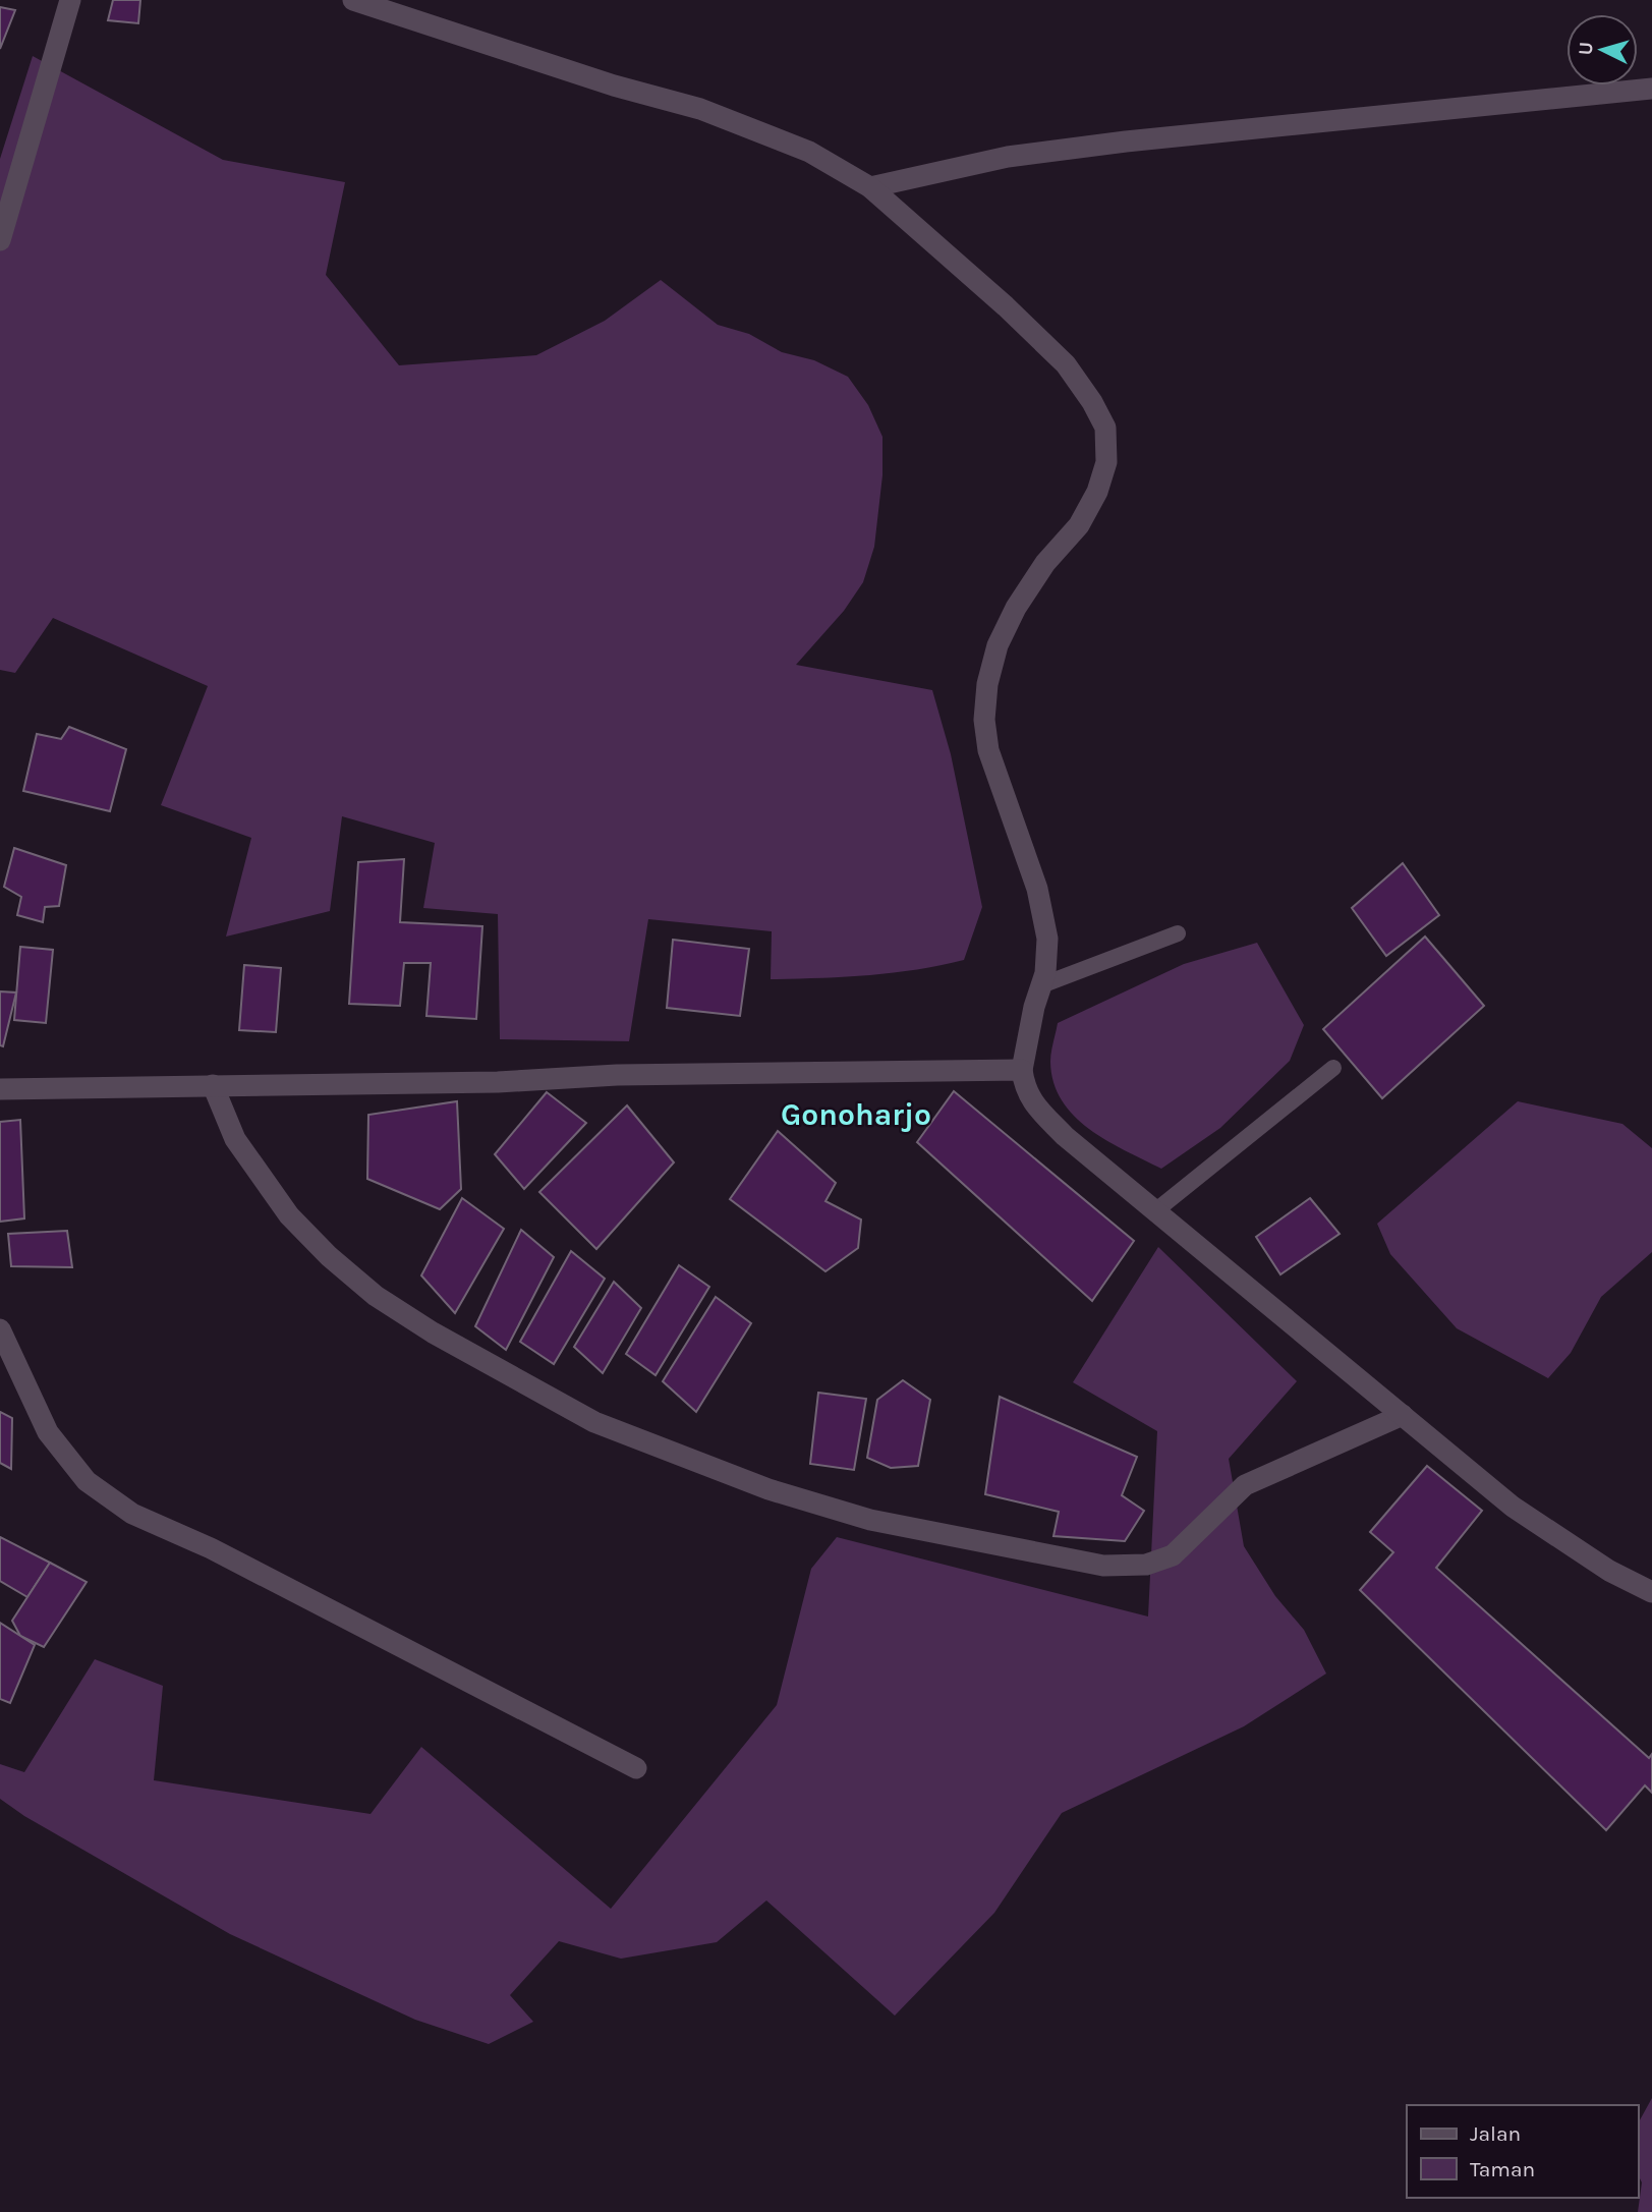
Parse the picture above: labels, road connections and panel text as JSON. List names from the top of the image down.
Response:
{
  "districts": ["Gonoharjo"],
  "legend": ["Jalan", "Taman"],
  "north": "left"
}
